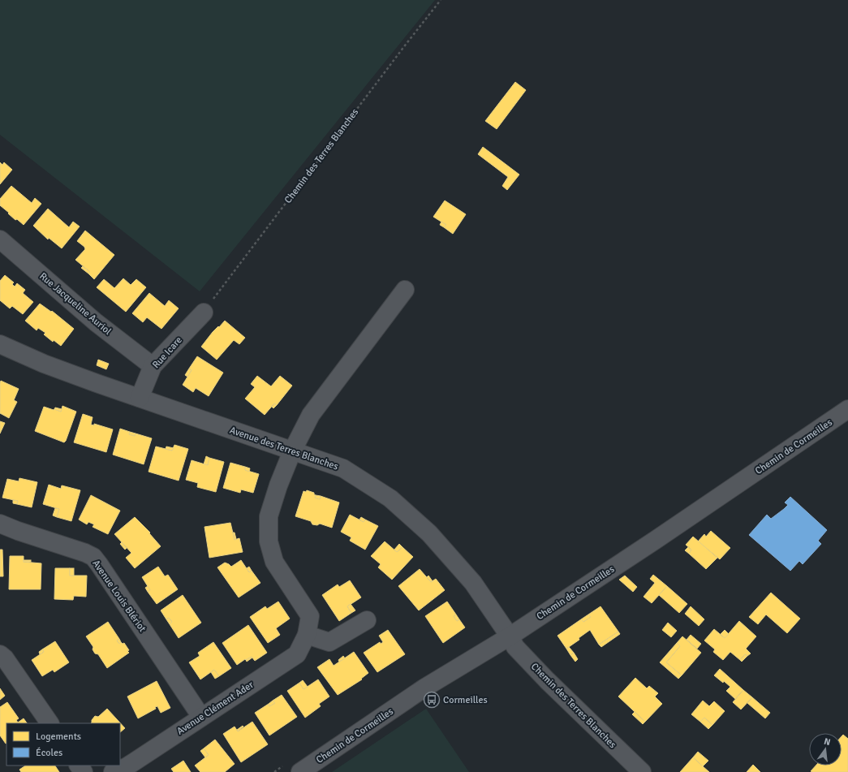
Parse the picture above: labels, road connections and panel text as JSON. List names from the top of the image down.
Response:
{
  "streets": {
    "street": [
      "Chemin des Terres Blanches",
      "Rue Jacqueline Auriol",
      "Rue Icare",
      "Chemin de Cormeilles",
      "Avenue des Terres Blanches",
      "Avenue Louis Blériot",
      "Avenue Clément Ader"
    ]
  },
  "crossings": [
    ["Chemin des Terres Blanches", "Rue Icare"],
    ["Chemin des Terres Blanches", "Chemin de Cormeilles"],
    ["Chemin des Terres Blanches", "Avenue des Terres Blanches"],
    ["Rue Jacqueline Auriol", "Rue Icare"],
    ["Rue Icare", "Avenue des Terres Blanches"],
    ["Chemin de Cormeilles", "Avenue des Terres Blanches"],
    ["Avenue des Terres Blanches", "Avenue Clément Ader"],
    ["Avenue Louis Blériot", "Avenue Clément Ader"]
  ],
  "places": {
    "bus stop": ["Cormeilles"]
  },
  "legend": ["Logements", "Écoles"],
  "north": "top"
}
